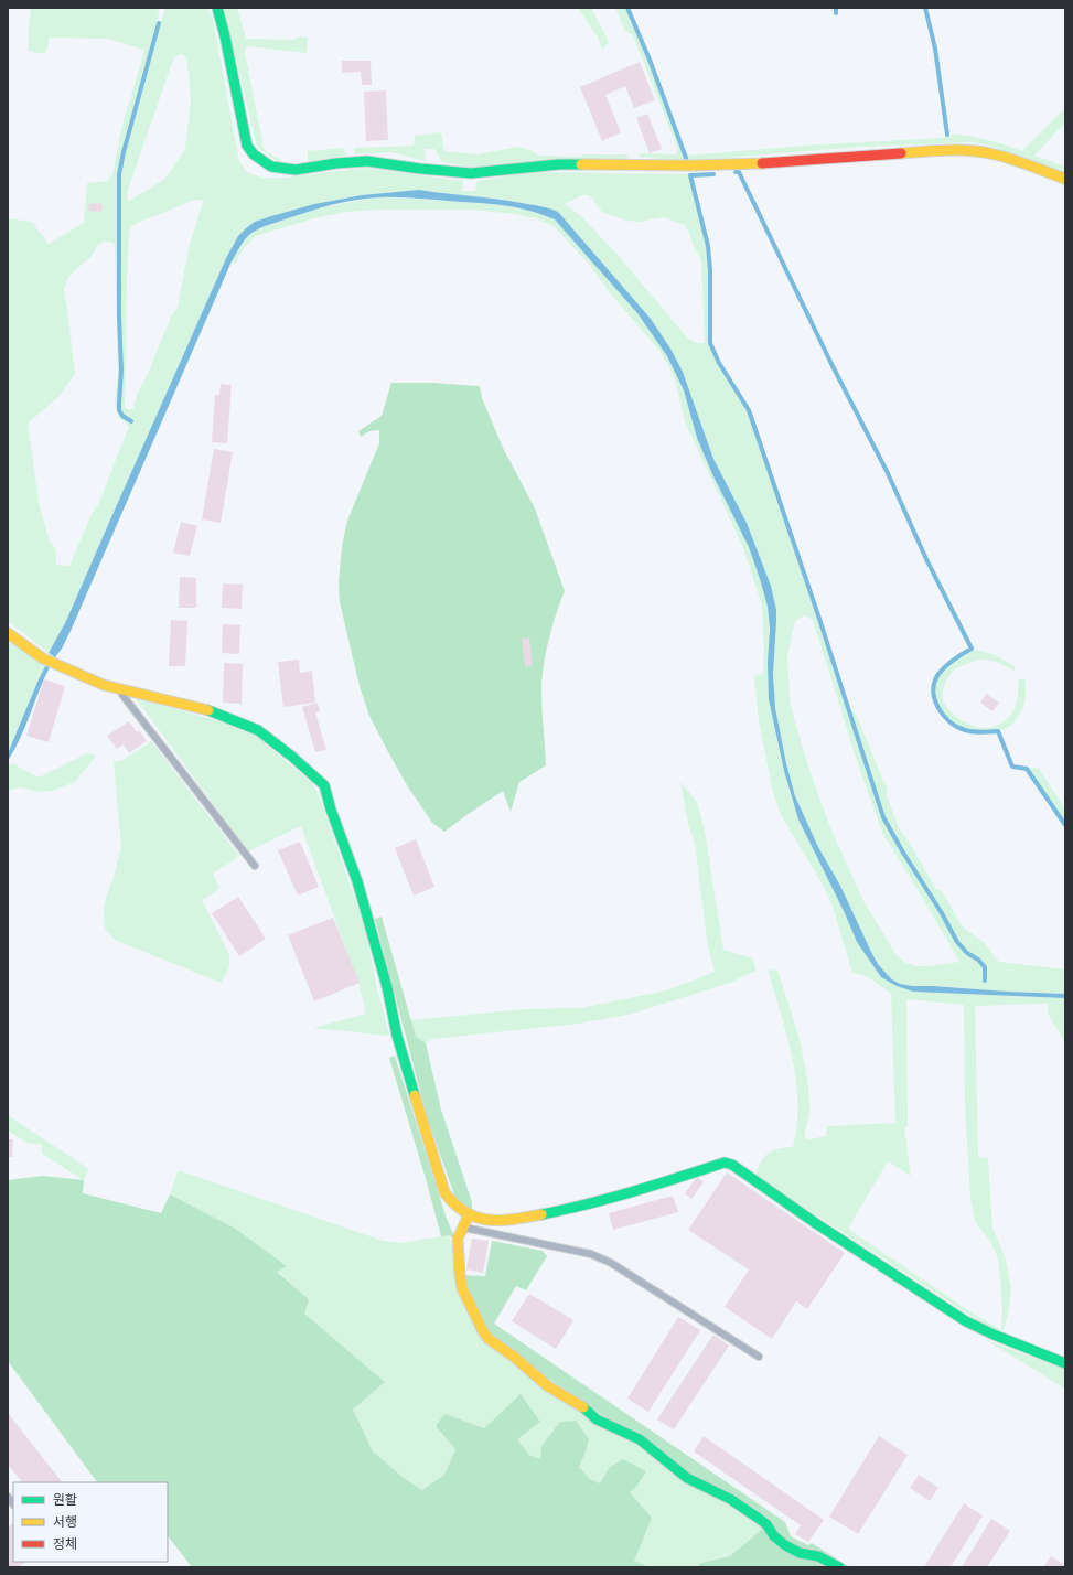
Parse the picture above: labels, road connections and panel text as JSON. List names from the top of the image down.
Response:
{
  "legend": ["원활", "서행", "정체"]
}
